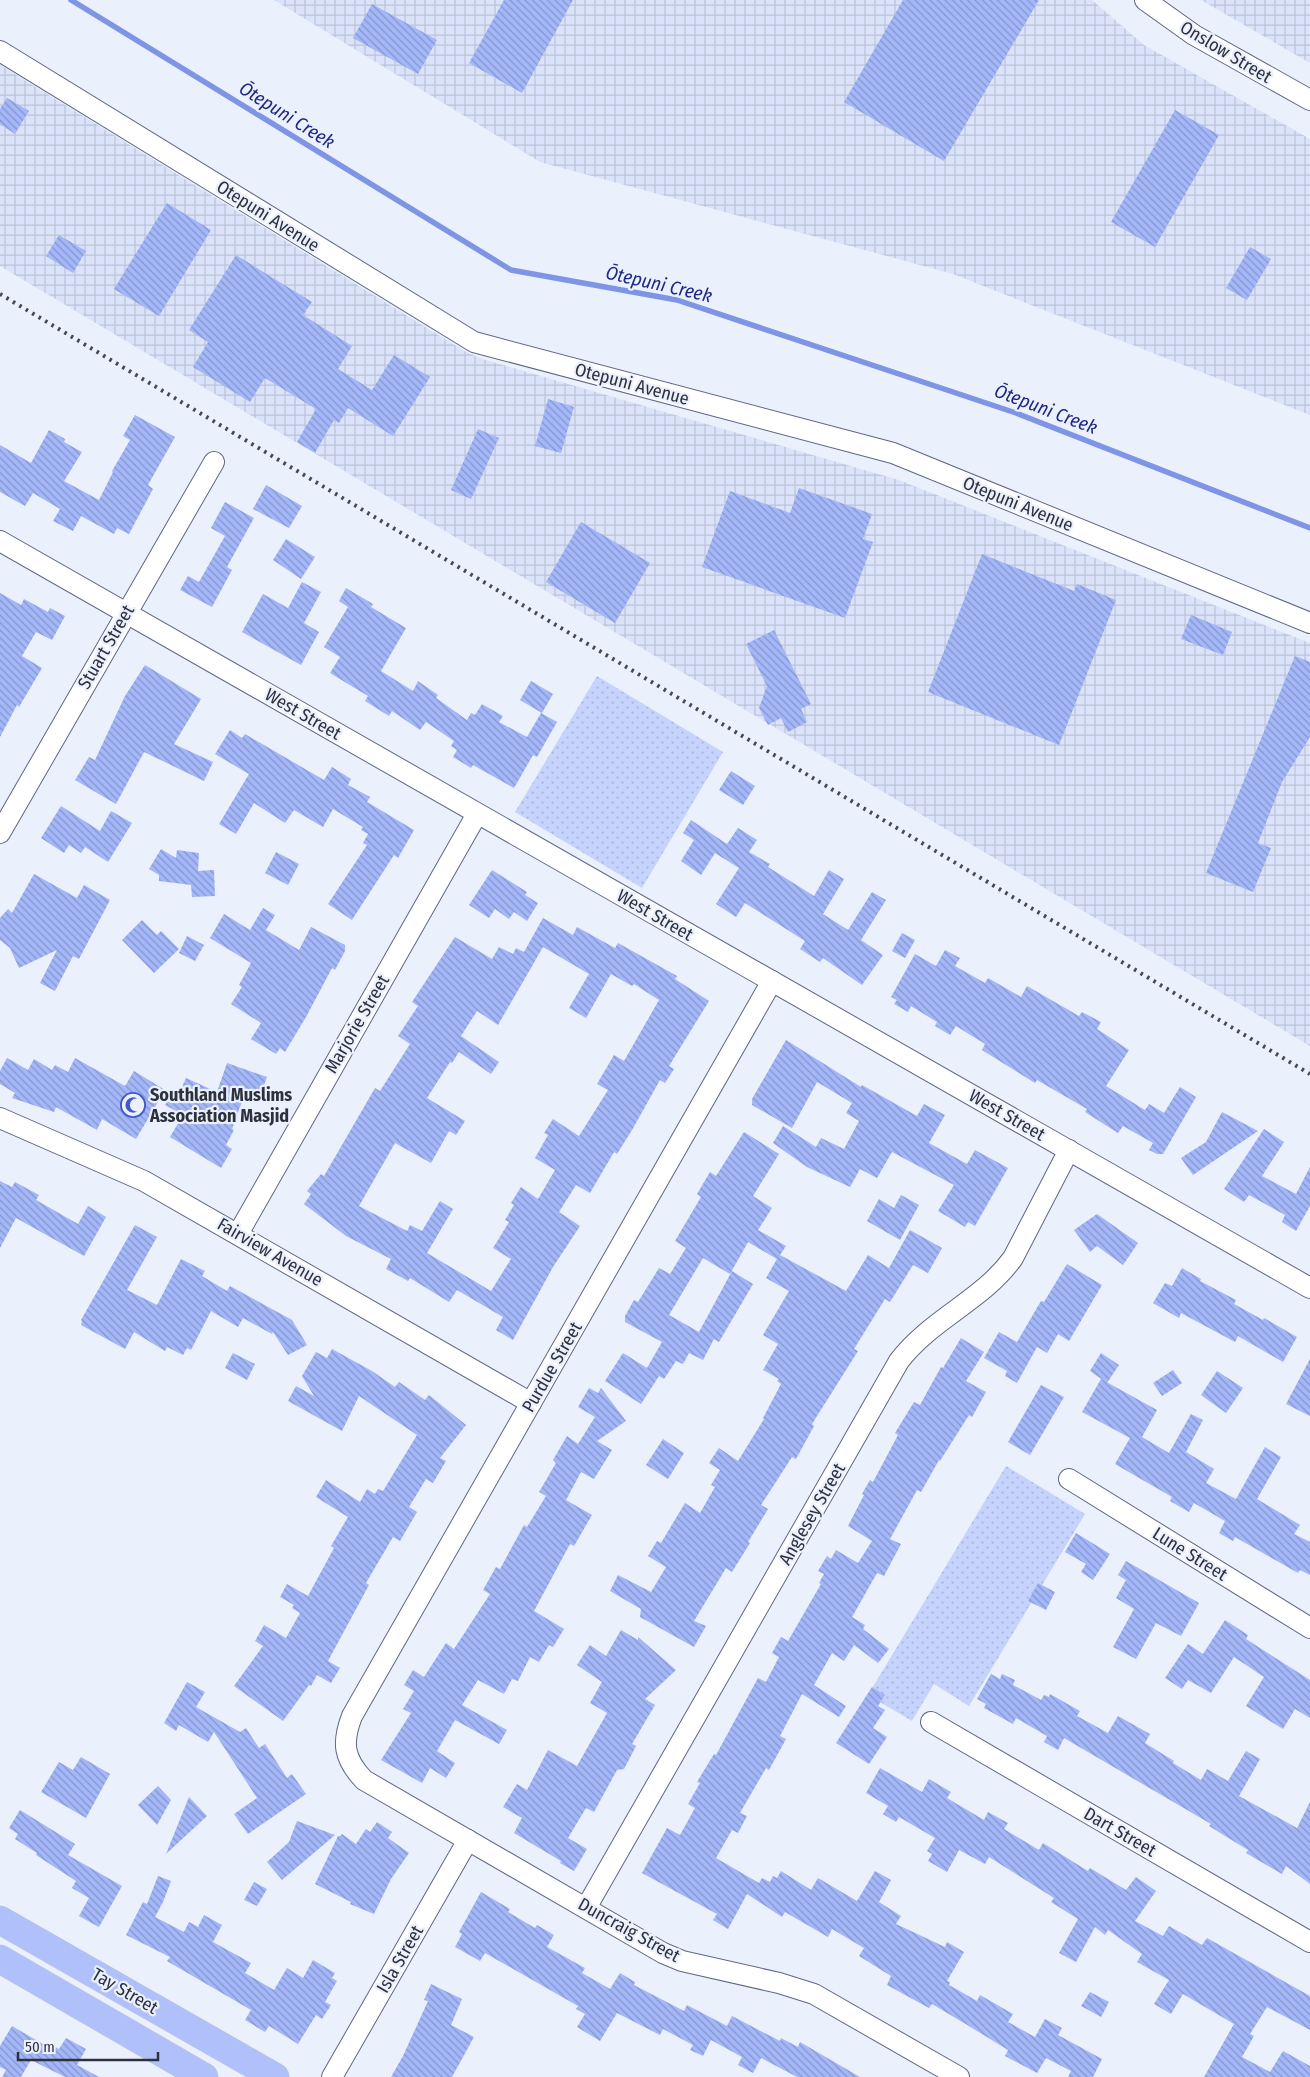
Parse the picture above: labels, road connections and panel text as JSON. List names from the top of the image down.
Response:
{
  "streets": {
    "highway": ["Tay Street"],
    "street": [
      "Onslow Street",
      "Otepuni Avenue",
      "Stuart Street",
      "West Street",
      "Marjorie Street",
      "Fairview Avenue",
      "Purdue Street",
      "Anglesey Street",
      "Lune Street",
      "Dart Street",
      "Duncraig Street",
      "Isla Street"
    ]
  },
  "crossings": [
    ["Stuart Street", "West Street"],
    ["West Street", "Marjorie Street"],
    ["West Street", "Purdue Street"],
    ["West Street", "Anglesey Street"],
    ["Marjorie Street", "Fairview Avenue"],
    ["Fairview Avenue", "Purdue Street"],
    ["Purdue Street", "Duncraig Street"],
    ["Anglesey Street", "Duncraig Street"],
    ["Duncraig Street", "Isla Street"]
  ],
  "water": ["Ōtepuni Creek"],
  "places": {
    "mosque": ["Southland Muslims Association Masjid"]
  },
  "scale_bar": "50 m"
}
